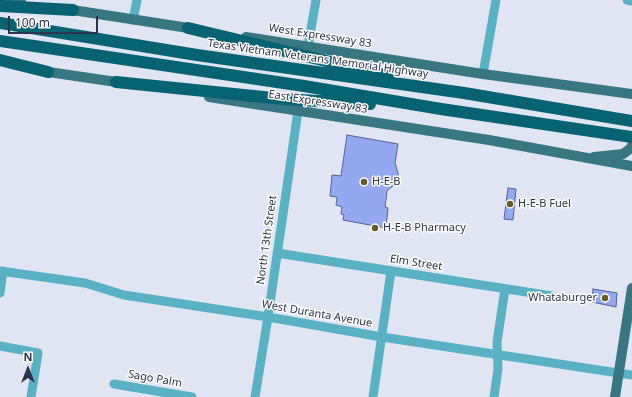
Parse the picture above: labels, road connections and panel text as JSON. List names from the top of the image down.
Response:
{
  "streets": {
    "highway": ["Texas Vietnam Veterans Memorial Highway"],
    "main road": ["West Expressway 83", "East Expressway 83"],
    "street": [
      "North 13th Street",
      "Elm Street",
      "West Duranta Avenue",
      "Sago Palm"
    ]
  },
  "crossings": [
    ["East Expressway 83", "North 13th Street"],
    ["North 13th Street", "Elm Street"],
    ["North 13th Street", "West Duranta Avenue"]
  ],
  "places": [
    "H-E-B",
    "H-E-B Fuel",
    "H-E-B Pharmacy",
    "Whataburger"
  ],
  "scale_bar": "100 m",
  "north": "top"
}
